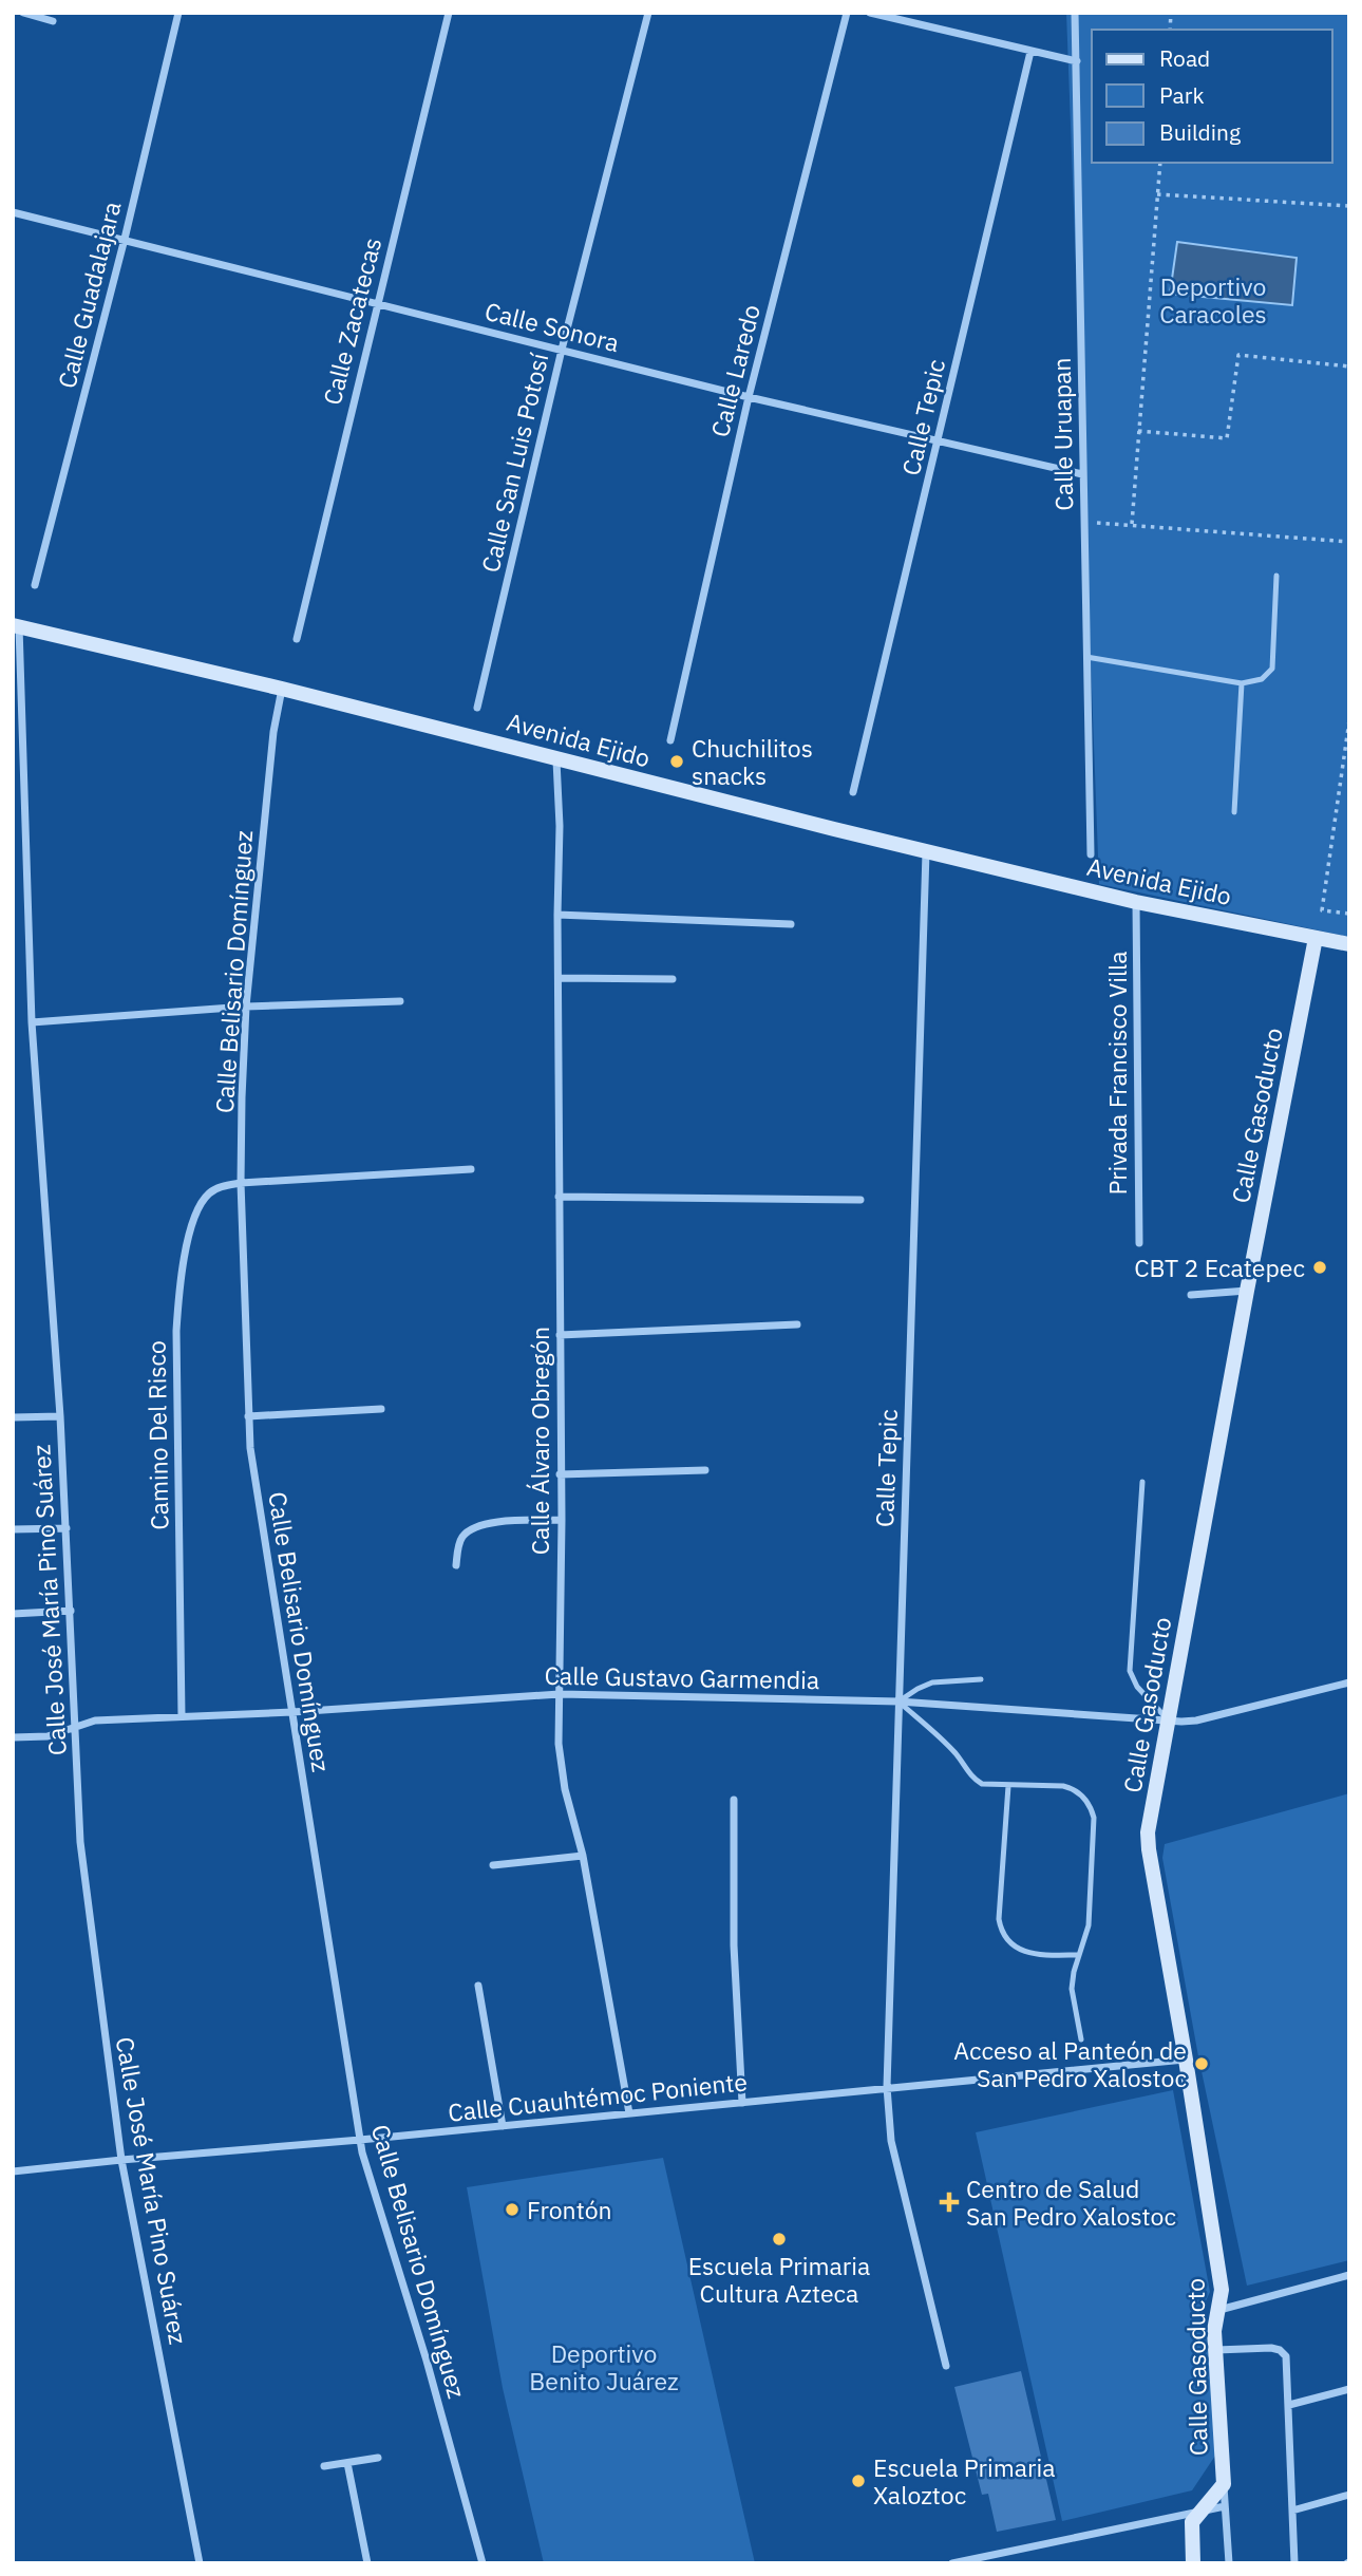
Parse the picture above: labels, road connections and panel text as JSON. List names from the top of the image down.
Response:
{
  "streets": {
    "main road": ["Avenida Ejido", "Calle Gasoducto"],
    "street": [
      "Calle Guadalajara",
      "Calle Zacatecas",
      "Calle Sonora",
      "Calle Laredo",
      "Calle Tepic",
      "Calle Uruapan",
      "Calle San Luis Potosí",
      "Calle Belisario Domínguez",
      "Privada Francisco Villa",
      "Camino Del Risco",
      "Calle Álvaro Obregón",
      "Calle José María Pino Suárez",
      "Calle Gustavo Garmendia",
      "Calle Cuauhtémoc Poniente"
    ]
  },
  "crossings": [
    ["Calle Guadalajara", "Calle Sonora"],
    ["Calle Zacatecas", "Calle Sonora"],
    ["Calle Sonora", "Calle Laredo"],
    ["Calle Sonora", "Calle Tepic"],
    ["Calle Sonora", "Calle Uruapan"],
    ["Calle Sonora", "Calle San Luis Potosí"],
    ["Calle Tepic", "Avenida Ejido"],
    ["Calle Tepic", "Calle Gustavo Garmendia"],
    ["Calle Tepic", "Calle Cuauhtémoc Poniente"],
    ["Avenida Ejido", "Calle Belisario Domínguez"],
    ["Avenida Ejido", "Privada Francisco Villa"],
    ["Avenida Ejido", "Calle Gasoducto"],
    ["Avenida Ejido", "Calle Álvaro Obregón"],
    ["Avenida Ejido", "Calle José María Pino Suárez"],
    ["Calle Belisario Domínguez", "Camino Del Risco"],
    ["Calle Belisario Domínguez", "Calle Gustavo Garmendia"],
    ["Calle Belisario Domínguez", "Calle Cuauhtémoc Poniente"],
    ["Calle Gasoducto", "Calle Gustavo Garmendia"],
    ["Calle Gasoducto", "Calle Cuauhtémoc Poniente"],
    ["Camino Del Risco", "Calle Gustavo Garmendia"],
    ["Calle Álvaro Obregón", "Calle Gustavo Garmendia"],
    ["Calle Álvaro Obregón", "Calle Cuauhtémoc Poniente"],
    ["Calle José María Pino Suárez", "Calle Gustavo Garmendia"],
    ["Calle José María Pino Suárez", "Calle Cuauhtémoc Poniente"]
  ],
  "parks": ["Deportivo Caracoles", "Deportivo Benito Juárez"],
  "places": {
    "other": [
      "Chuchilitos snacks",
      "CBT 2 Ecatepec",
      "Acceso al Panteón de San Pedro Xalostoc",
      "Frontón",
      "Escuela Primaria Cultura Azteca",
      "Escuela Primaria Xaloztoc"
    ],
    "health": ["Centro de Salud San Pedro Xalostoc"]
  },
  "legend": ["Road", "Park", "Building"]
}
